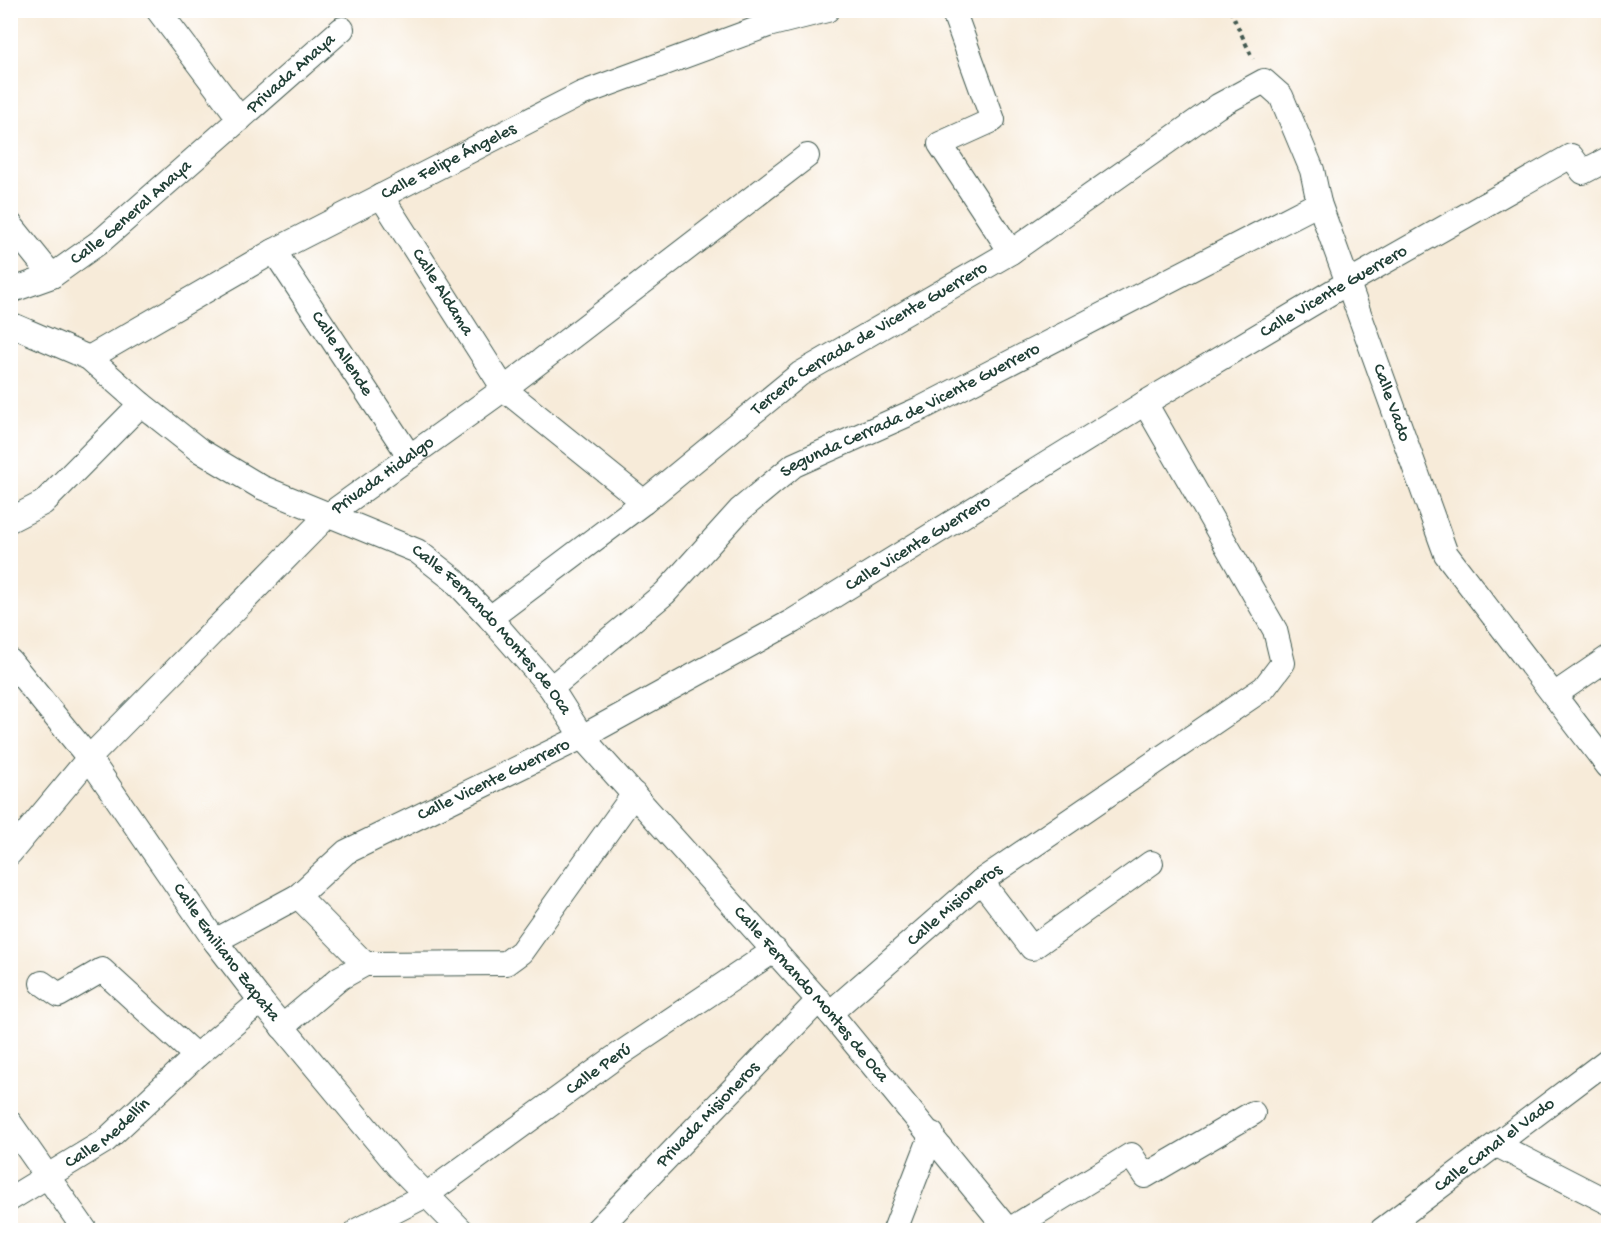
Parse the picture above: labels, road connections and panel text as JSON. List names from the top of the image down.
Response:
{
  "streets": {
    "street": [
      "Privada Anaya",
      "Calle Felipe Ángeles",
      "Calle General Anaya",
      "Calle Vicente Guerrero",
      "Calle Aldama",
      "Tercera Cerrada de Vicente Guerrero",
      "Calle Allende",
      "Calle Vado",
      "Segunda Cerrada de Vicente Guerrero",
      "Privada Hidalgo",
      "Calle Fernando Montes de Oca",
      "Calle Misioneros",
      "Calle Emiliano Zapata",
      "Calle Perú",
      "Privada Misioneros",
      "Calle Medellín",
      "Calle Canal el Vado"
    ]
  },
  "crossings": [
    ["Privada Anaya", "Calle General Anaya"],
    ["Calle Felipe Ángeles", "Calle Aldama"],
    ["Calle Felipe Ángeles", "Calle Allende"],
    ["Calle Felipe Ángeles", "Calle Fernando Montes de Oca"],
    ["Calle Vicente Guerrero", "Calle Vado"],
    ["Calle Vicente Guerrero", "Calle Fernando Montes de Oca"],
    ["Calle Vicente Guerrero", "Calle Misioneros"],
    ["Calle Vicente Guerrero", "Calle Emiliano Zapata"],
    ["Calle Aldama", "Tercera Cerrada de Vicente Guerrero"],
    ["Calle Aldama", "Privada Hidalgo"],
    ["Tercera Cerrada de Vicente Guerrero", "Calle Vado"],
    ["Tercera Cerrada de Vicente Guerrero", "Calle Fernando Montes de Oca"],
    ["Calle Allende", "Privada Hidalgo"],
    ["Calle Vado", "Segunda Cerrada de Vicente Guerrero"],
    ["Segunda Cerrada de Vicente Guerrero", "Calle Fernando Montes de Oca"],
    ["Privada Hidalgo", "Calle Fernando Montes de Oca"],
    ["Privada Hidalgo", "Calle Emiliano Zapata"],
    ["Calle Fernando Montes de Oca", "Calle Misioneros"],
    ["Calle Fernando Montes de Oca", "Calle Perú"],
    ["Calle Fernando Montes de Oca", "Privada Misioneros"],
    ["Calle Misioneros", "Privada Misioneros"],
    ["Calle Emiliano Zapata", "Calle Perú"],
    ["Calle Emiliano Zapata", "Calle Medellín"]
  ]
}
